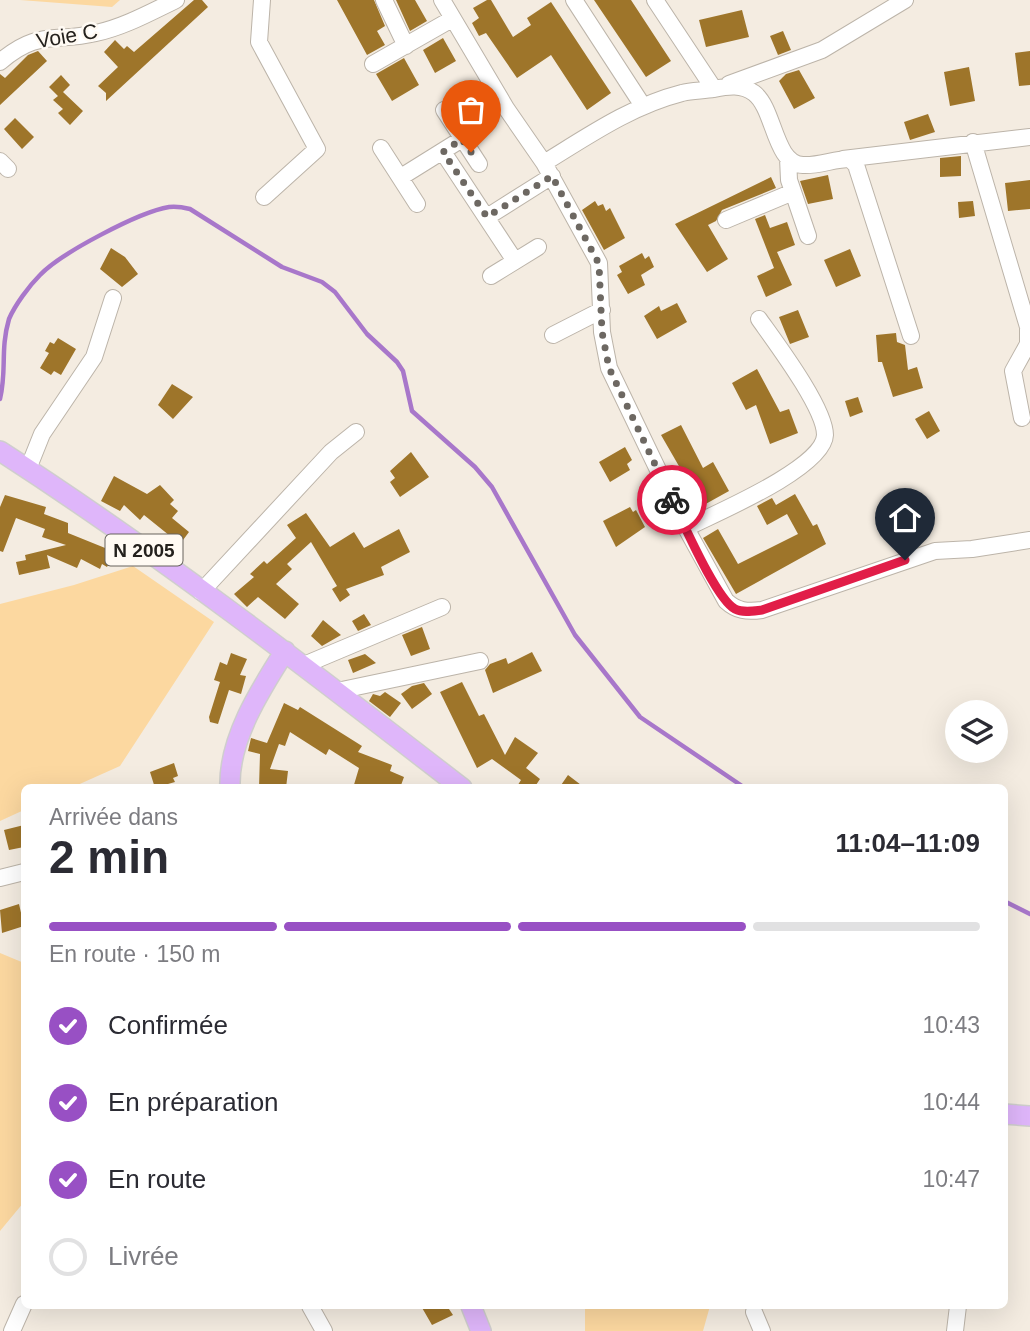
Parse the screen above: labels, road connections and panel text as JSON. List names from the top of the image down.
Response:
{
  "streets": {
    "main road": ["N 2005"],
    "street": ["Voie C"]
  },
  "page": {
    "heading": ["2 min", "Arrivée dans", "11:04–11:09"],
    "bar": "En route · 150 m",
    "list": [
      ["Confirmée", "10:43"],
      ["En préparation", "10:44"],
      ["En route", "10:47"],
      "Livrée"
    ]
  }
}
